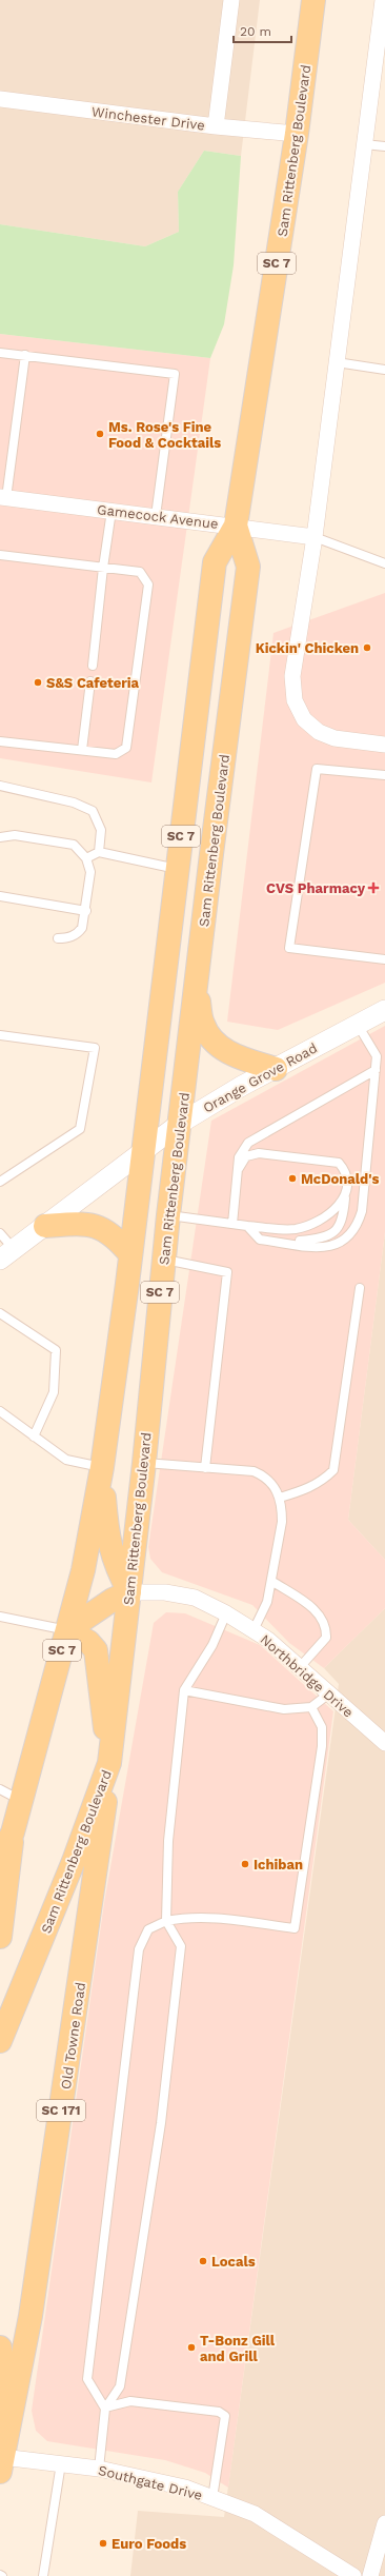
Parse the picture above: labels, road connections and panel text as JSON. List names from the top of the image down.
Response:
{
  "streets": {
    "main road": [
      "Sam Rittenberg Boulevard",
      "SC 7",
      "Old Towne Road",
      "SC 171"
    ],
    "street": [
      "Winchester Drive",
      "Gamecock Avenue",
      "Orange Grove Road",
      "Northbridge Drive",
      "Southgate Drive"
    ]
  },
  "crossings": [
    ["Winchester Drive", "Sam Rittenberg Boulevard"],
    ["Sam Rittenberg Boulevard", "Gamecock Avenue"],
    ["Sam Rittenberg Boulevard", "Orange Grove Road"],
    ["Sam Rittenberg Boulevard", "Northbridge Drive"],
    ["Sam Rittenberg Boulevard", "Old Towne Road"],
    ["Old Towne Road", "Southgate Drive"]
  ],
  "places": {
    "other": [
      "Ms. Rose's Fine Food & Cocktails",
      "Kickin' Chicken",
      "S&S Cafeteria",
      "McDonald's",
      "Ichiban",
      "Locals",
      "T-Bonz Gill and Grill",
      "Euro Foods"
    ],
    "health": ["CVS Pharmacy"]
  },
  "scale_bar": "20 m"
}
